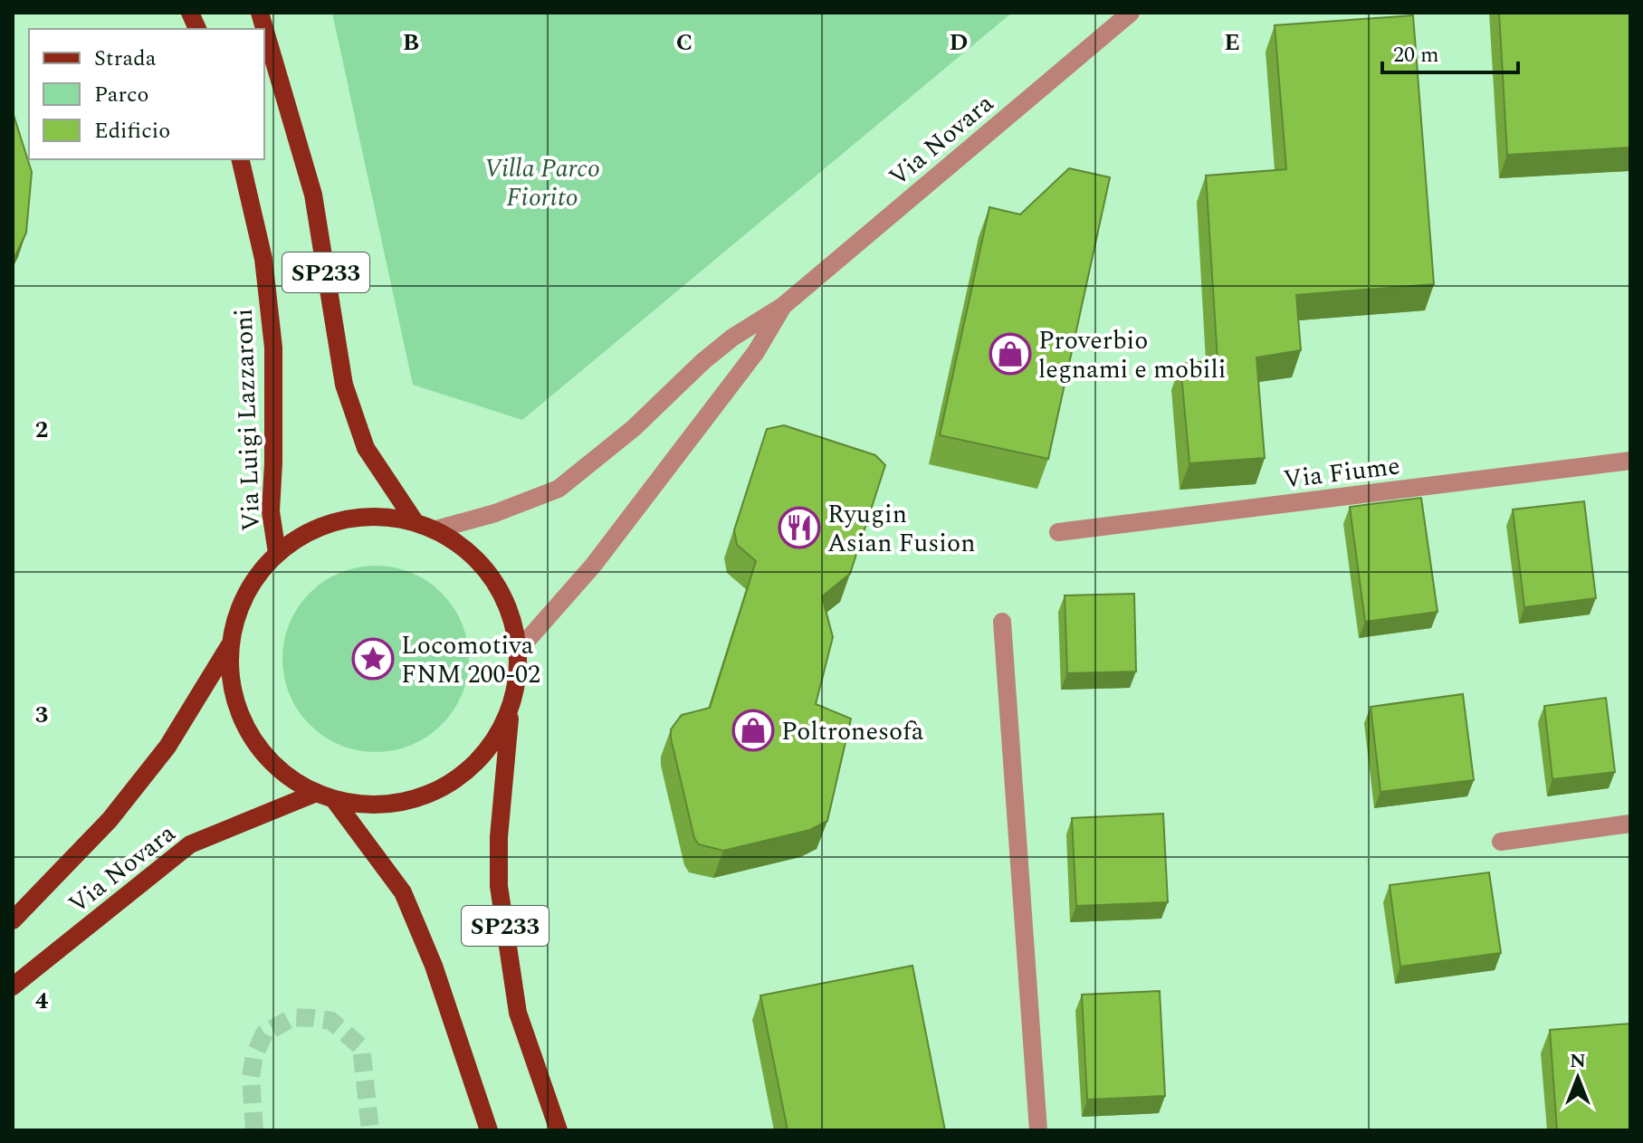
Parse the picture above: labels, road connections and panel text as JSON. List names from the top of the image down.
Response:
{
  "streets": {
    "main road": ["Via Novara", "SP233", "Via Luigi Lazzaroni"],
    "street": ["Via Fiume"]
  },
  "crossings": [
    ["Via Novara", "SP233"],
    ["SP233", "Via Luigi Lazzaroni"]
  ],
  "parks": ["Villa Parco Fiorito"],
  "places": {
    "shop": ["Proverbio legnami e mobili", "Poltronesofà"],
    "restaurant": ["Ryugin Asian Fusion"],
    "place": ["Locomotiva FNM 200-02"]
  },
  "legend": ["Strada", "Parco", "Edificio"],
  "scale_bar": "20 m",
  "north": "top",
  "grid": {
    "columns": [
      "B",
      "C",
      "D",
      "E"
    ],
    "rows": ["2", "3", "4"]
  }
}
